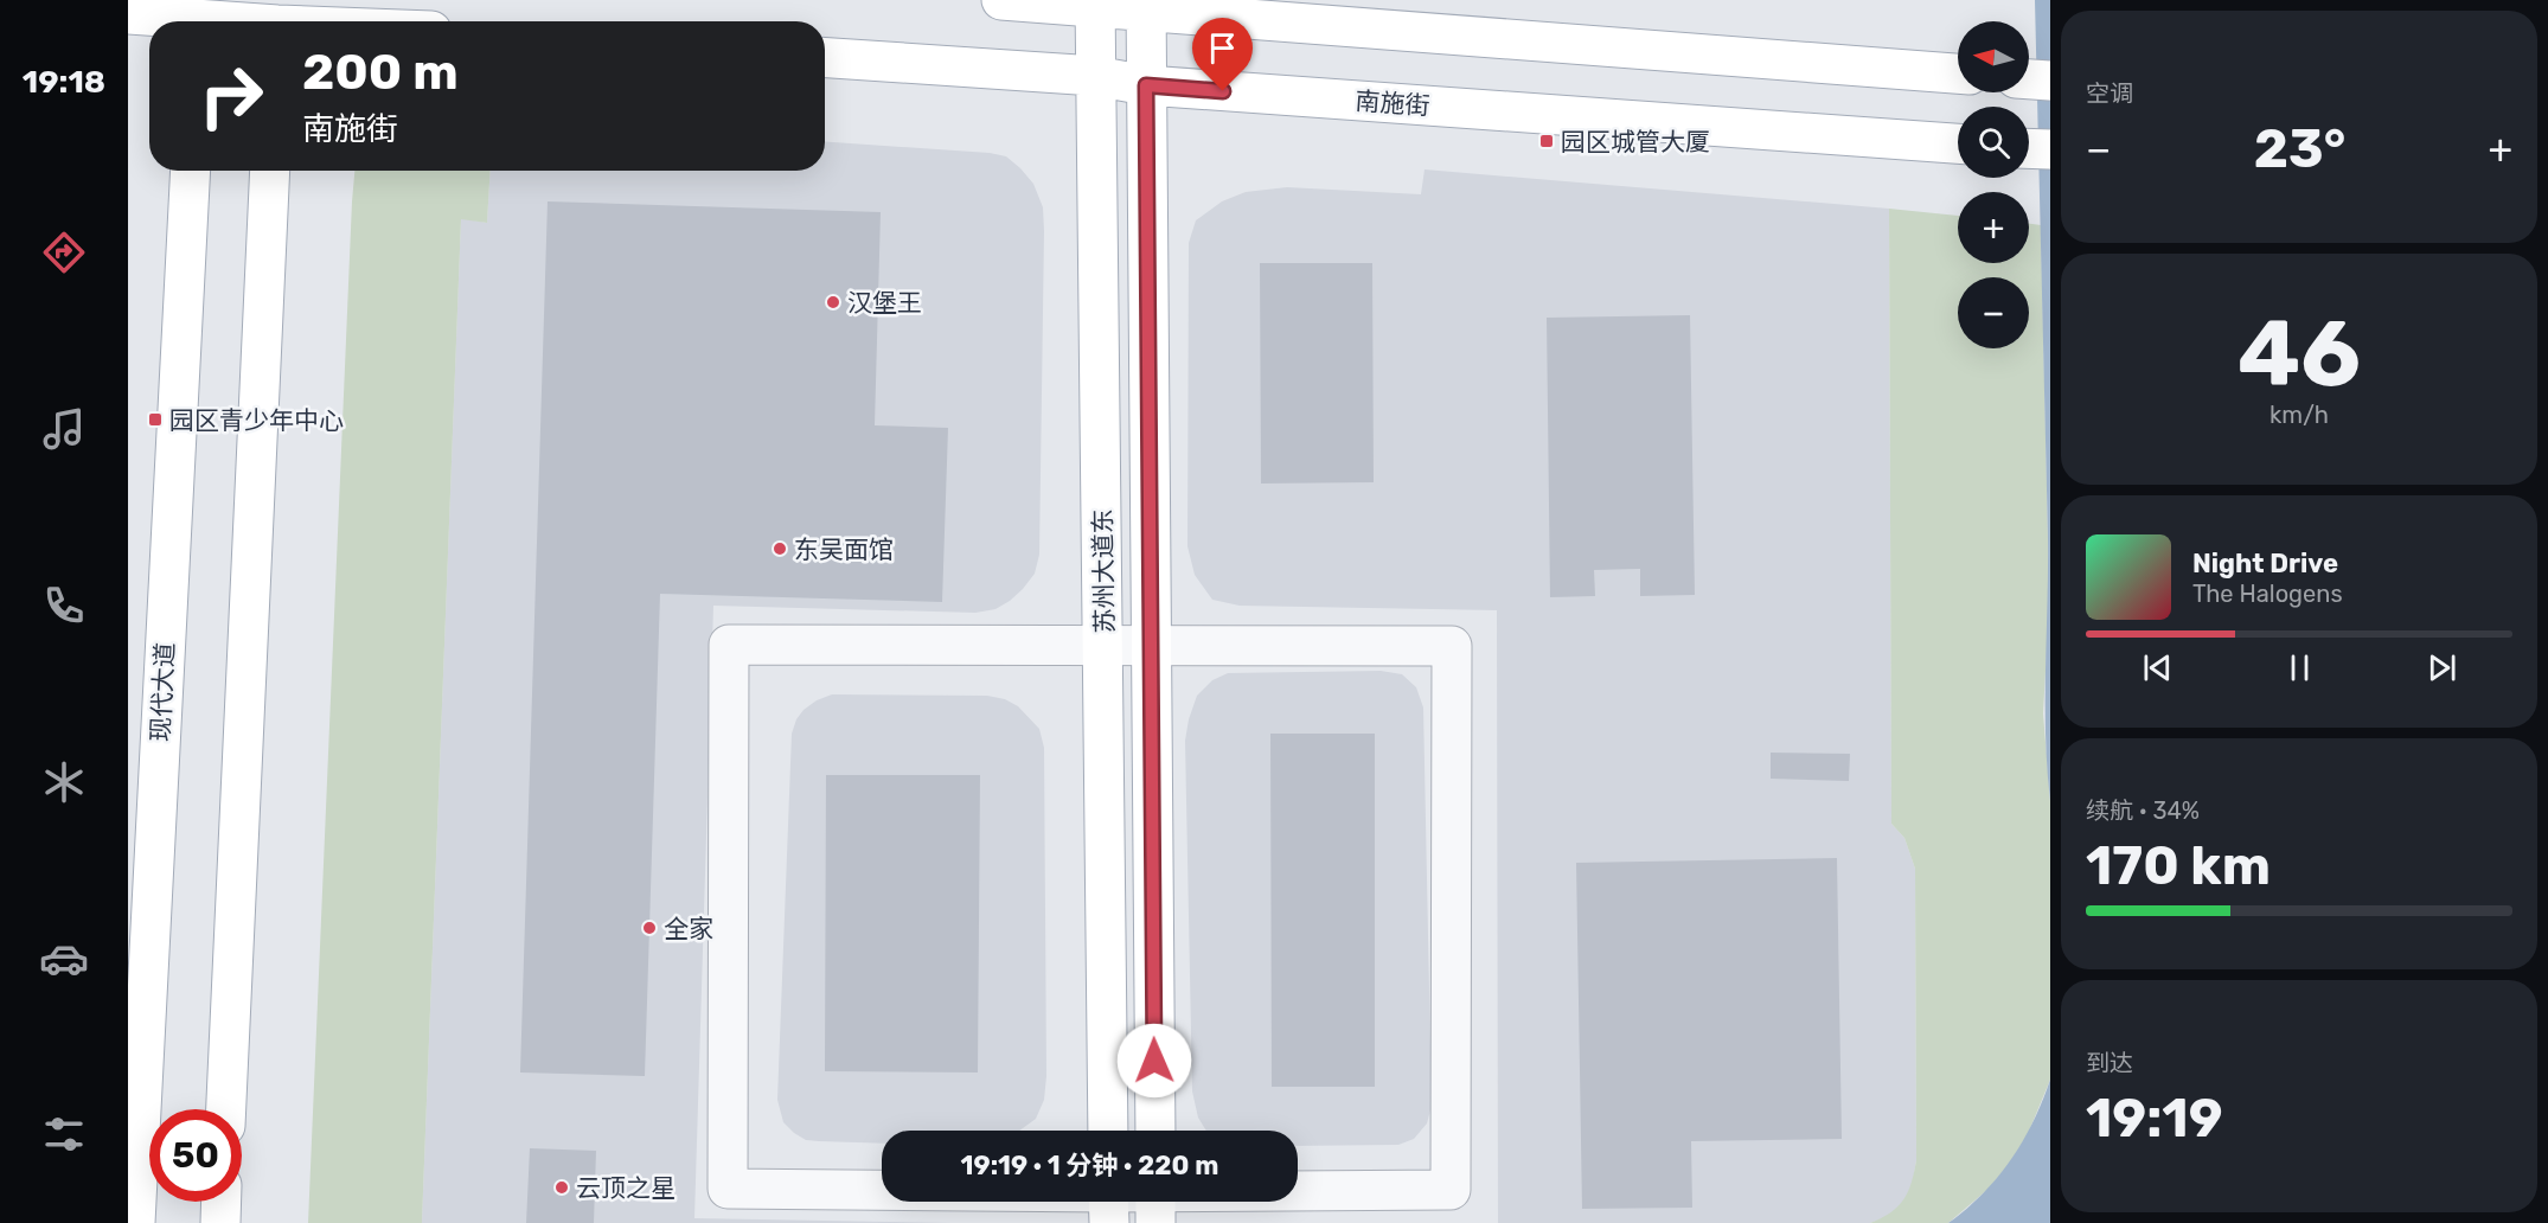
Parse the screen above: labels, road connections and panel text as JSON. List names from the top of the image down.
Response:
{
  "streets": {
    "main road": ["南施街", "苏州大道东", "现代大道"]
  },
  "crossings": [
    ["南施街", "苏州大道东"]
  ],
  "places": {
    "transit": ["园区城管大厦", "园区青少年中心"],
    "other": [
      "汉堡王",
      "东吴面馆",
      "全家",
      "云顶之星"
    ]
  },
  "north": "left",
  "page": {
    "tabs": "19:18",
    "tile": [
      "空调",
      ["46", "km/h"],
      ["续航 · 34%", "170 km"],
      ["到达", "19:19"]
    ],
    "map_buttons": ["+", "−"],
    "turn": ["200 m", "南施街"],
    "heat": ["−", "23°", "+"],
    "song": ["Night Drive", "The Halogens"],
    "limit": "50",
    "trip": "19:19 · 1 分钟 · 220 m"
  }
}
